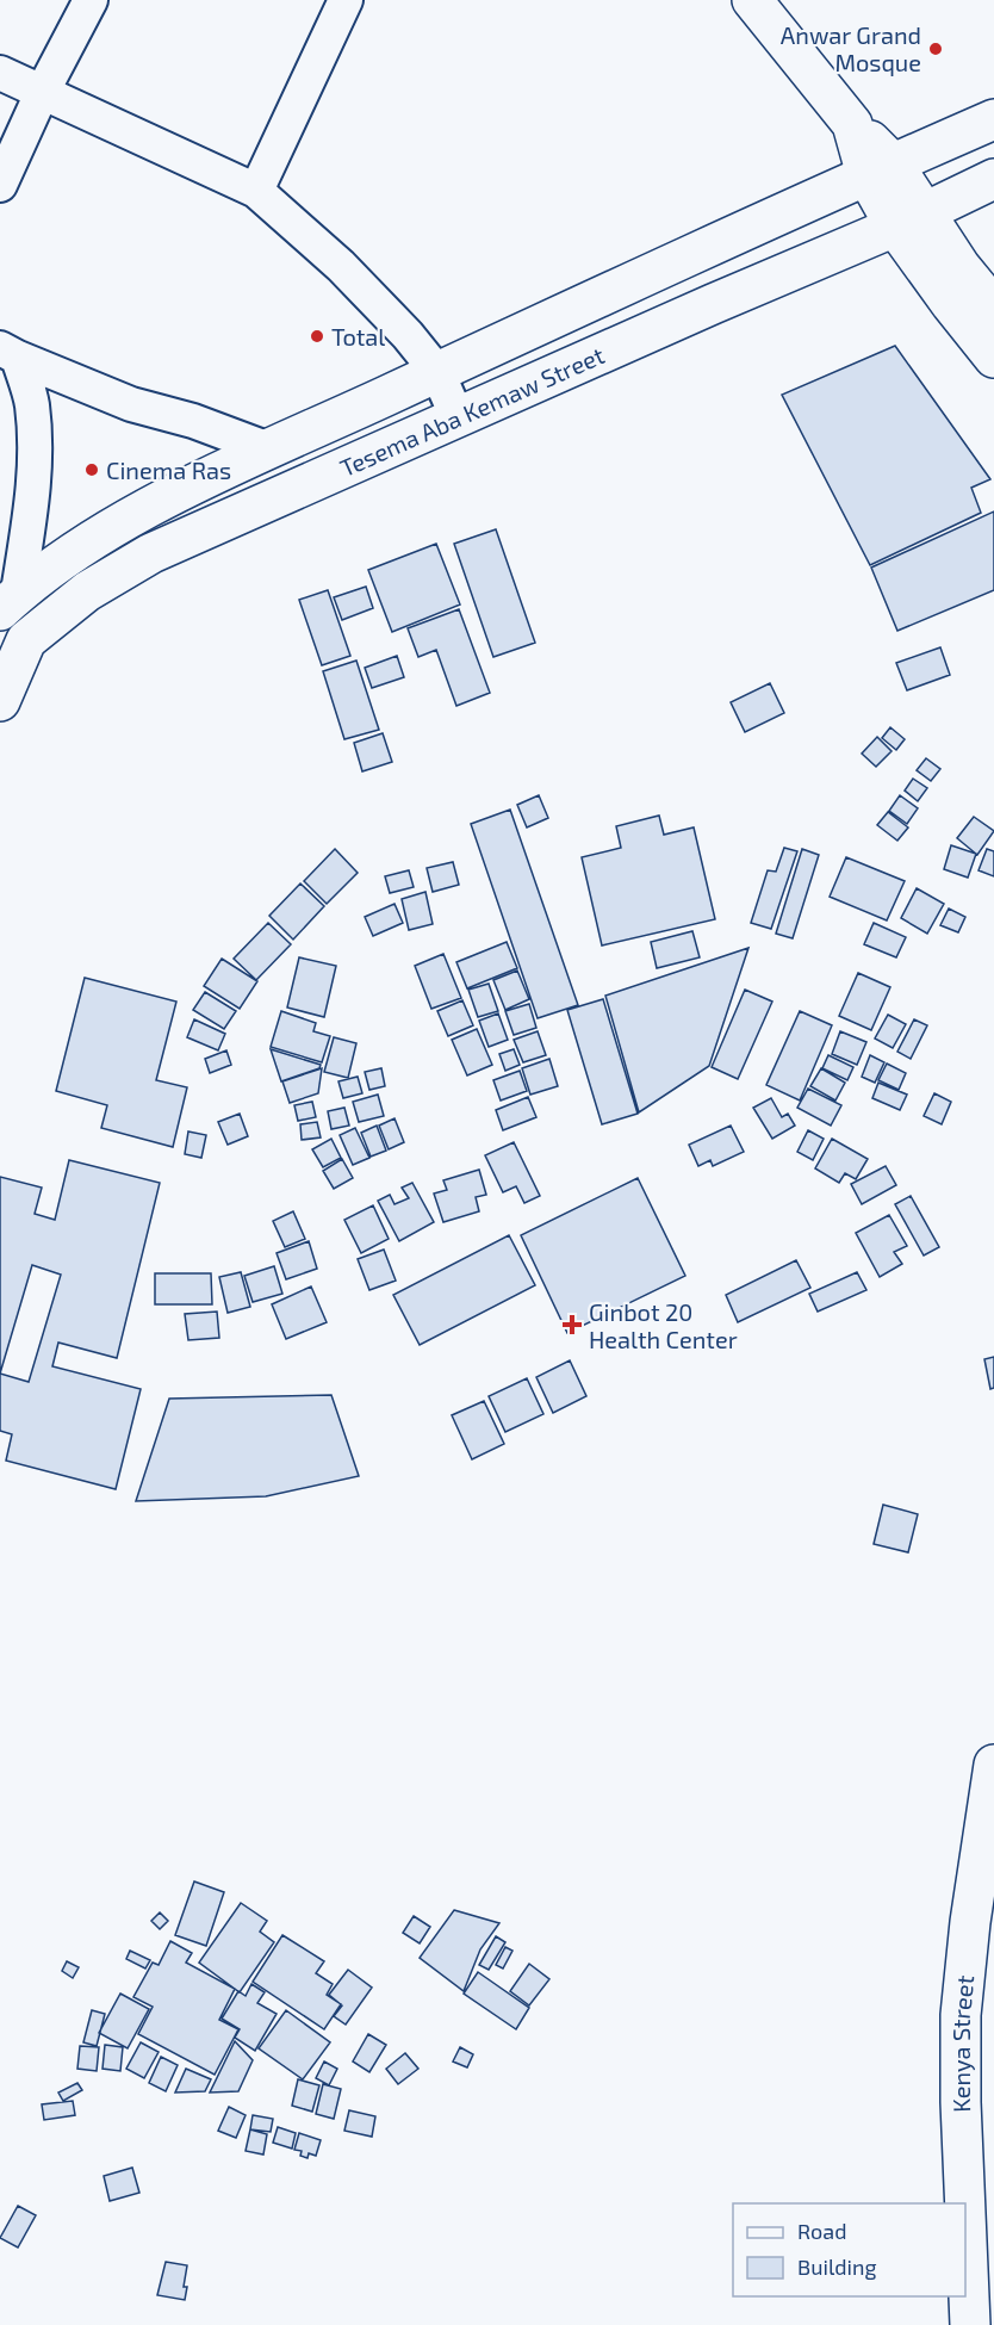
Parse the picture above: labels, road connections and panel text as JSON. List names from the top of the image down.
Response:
{
  "streets": {
    "main road": ["Tesema Aba Kemaw Street", "Kenya Street"]
  },
  "places": {
    "other": ["Anwar Grand Mosque", "Total", "Cinema Ras"],
    "health": ["Ginbot 20 Health Center"]
  },
  "legend": ["Road", "Building"]
}
